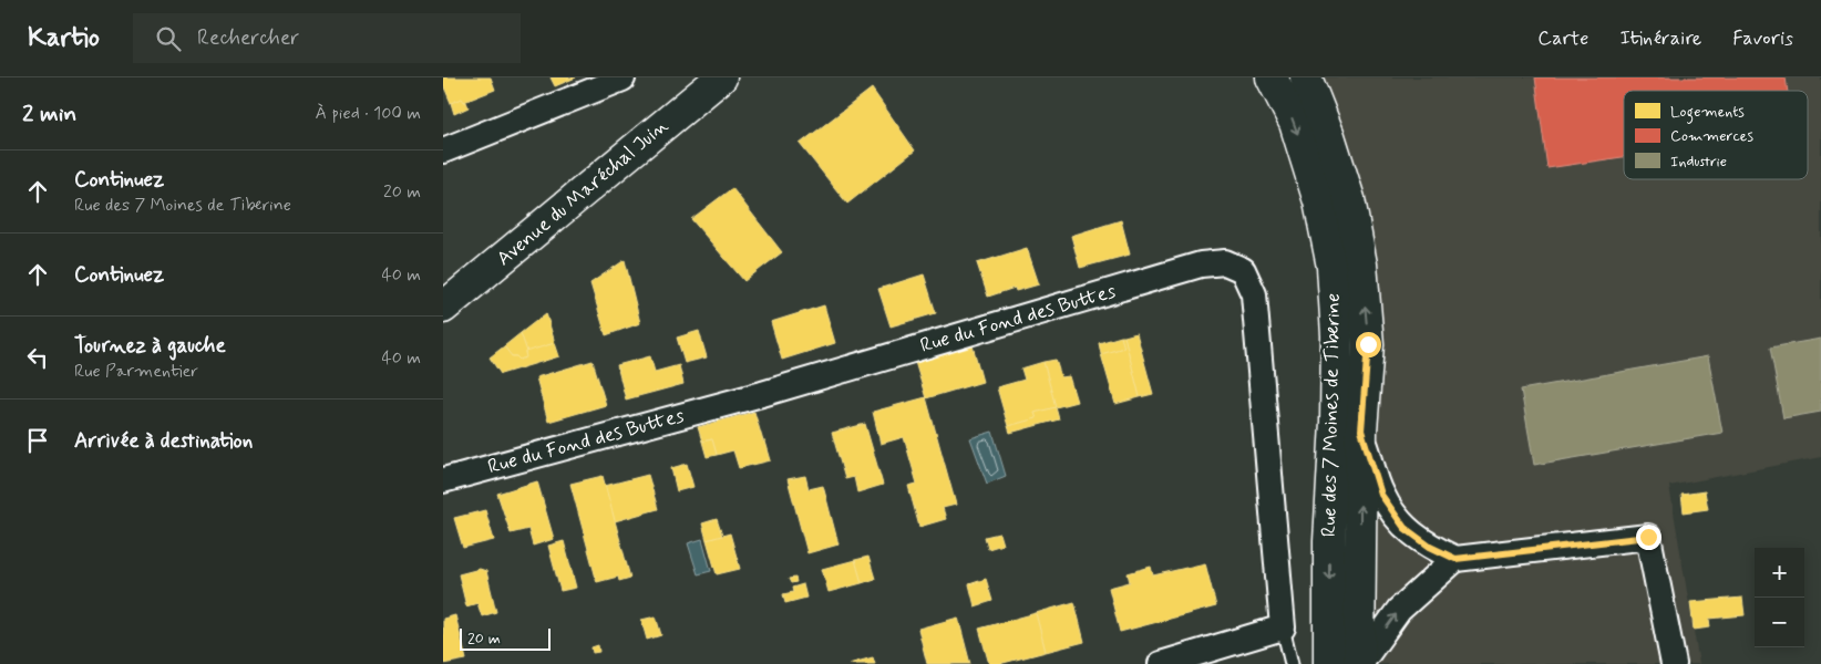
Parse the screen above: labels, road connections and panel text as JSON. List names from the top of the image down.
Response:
{
  "streets": {
    "main road": ["Avenue du Maréchal Juin", "Rue des 7 Moines de Tiberine"],
    "street": ["Rue du Fond des Buttes"]
  },
  "legend": ["Logements", "Commerces", "Industrie"],
  "scale_bar": "20 m",
  "page": {
    "header": "Kartio",
    "search": "Rechercher",
    "nav": ["Carte", "Itinéraire", "Favoris"],
    "heading": ["2 min", "À pied · 100 m"],
    "list": [
      ["Continuez", "Rue des 7 Moines de Tiberine", "20 m"],
      ["Continuez", "40 m"],
      ["Tournez à gauche", "Rue Parmentier", "40 m"],
      "Arrivée à destination"
    ],
    "map_buttons": ["+", "−"],
    "scale": "20 m"
  }
}
